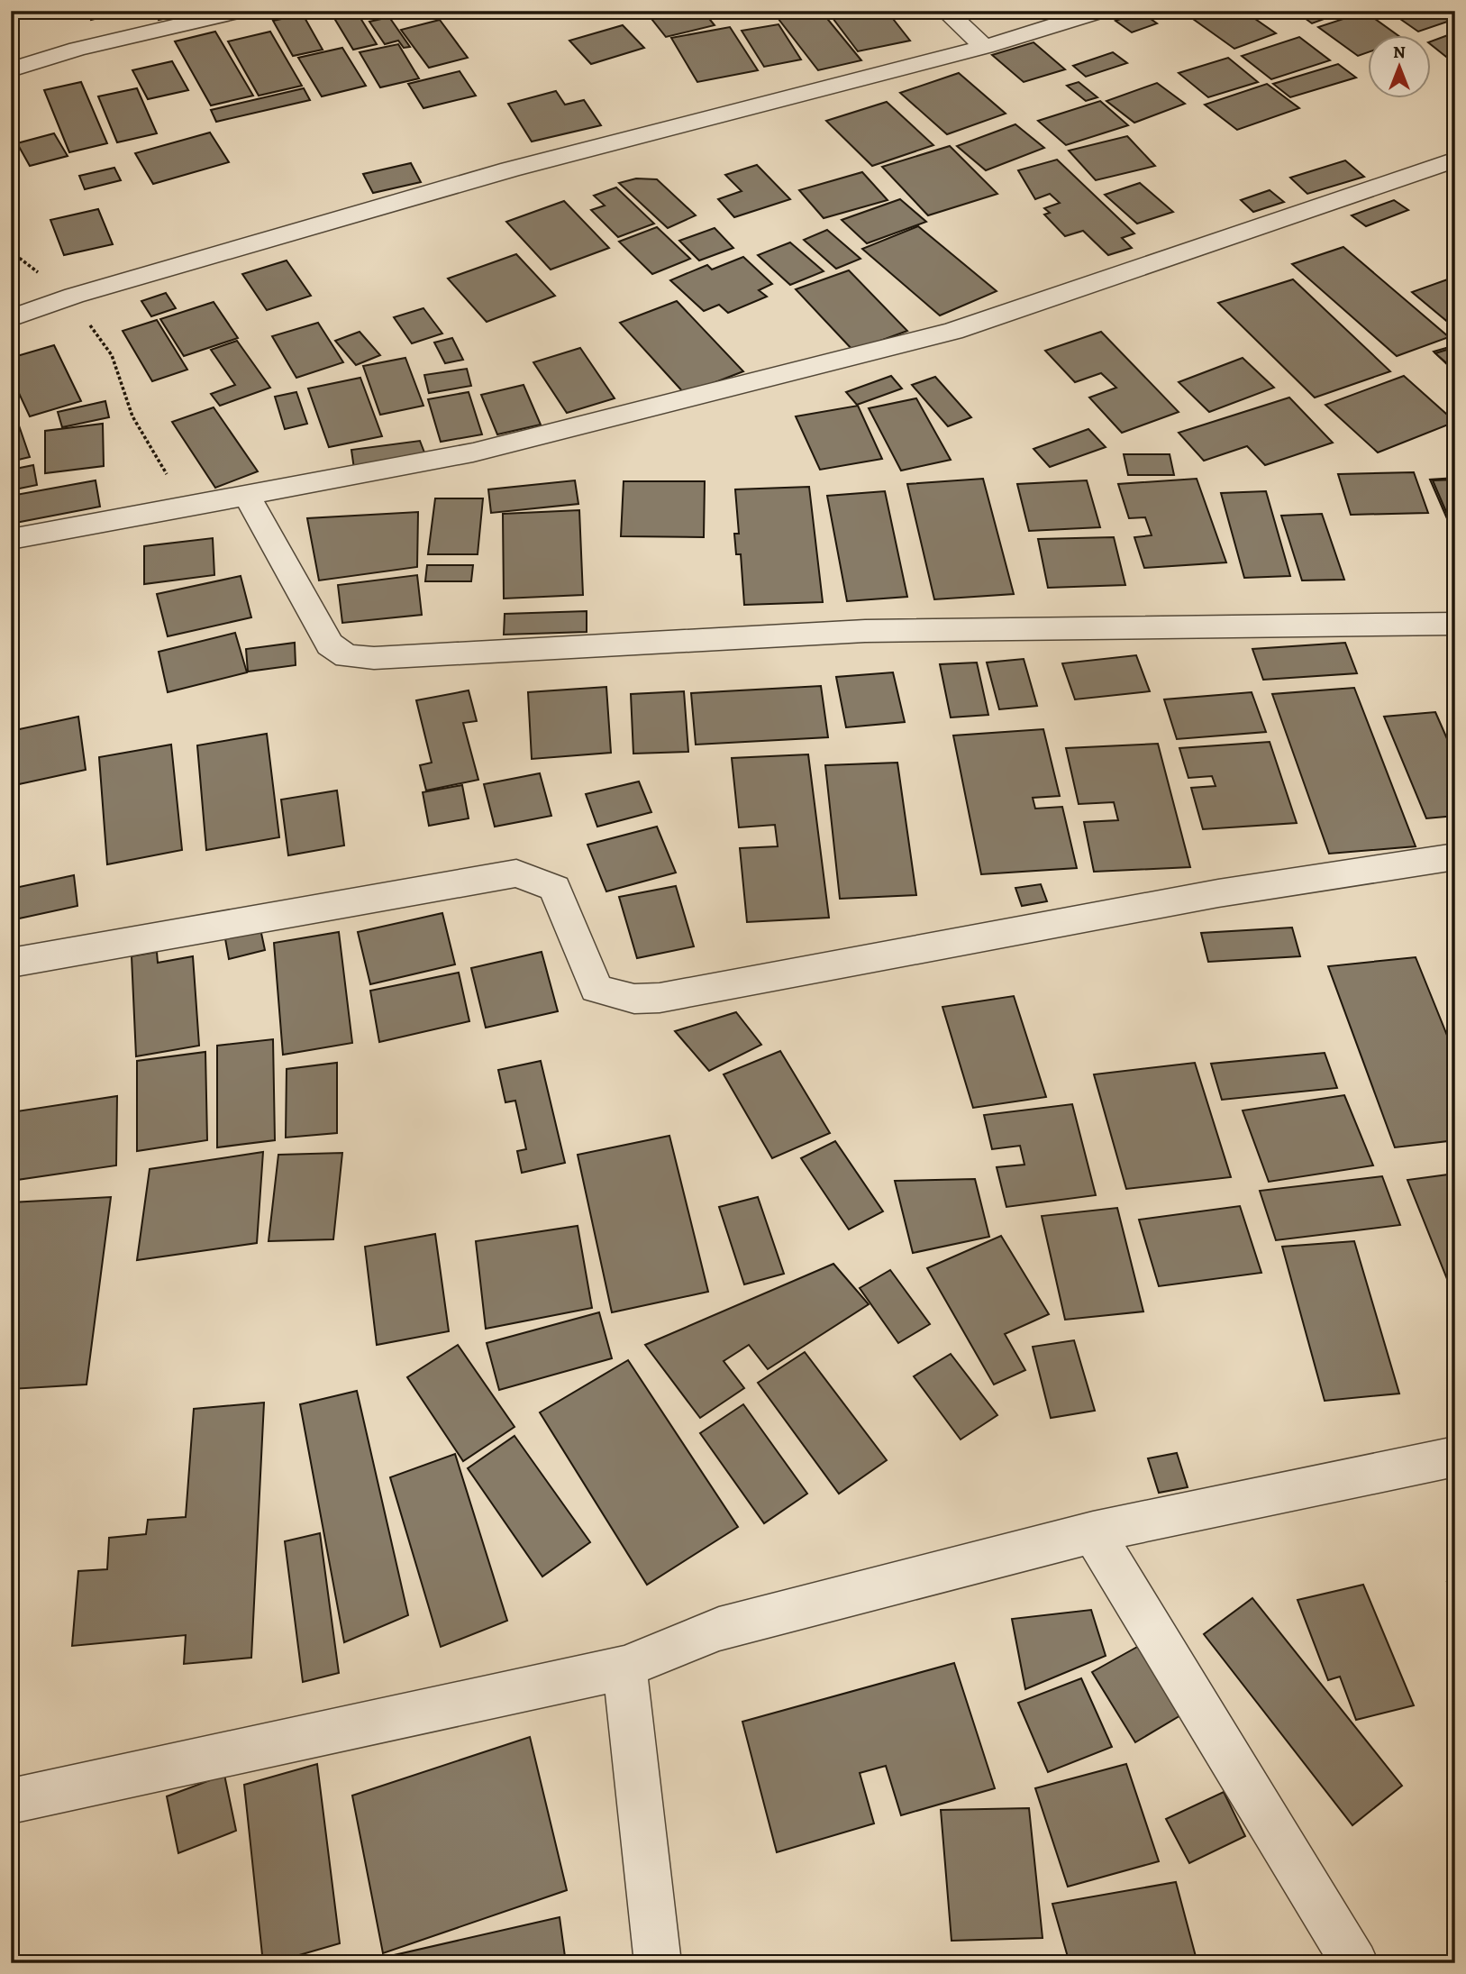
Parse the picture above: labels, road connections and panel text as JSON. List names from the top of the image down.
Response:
{
  "north": "top"
}
